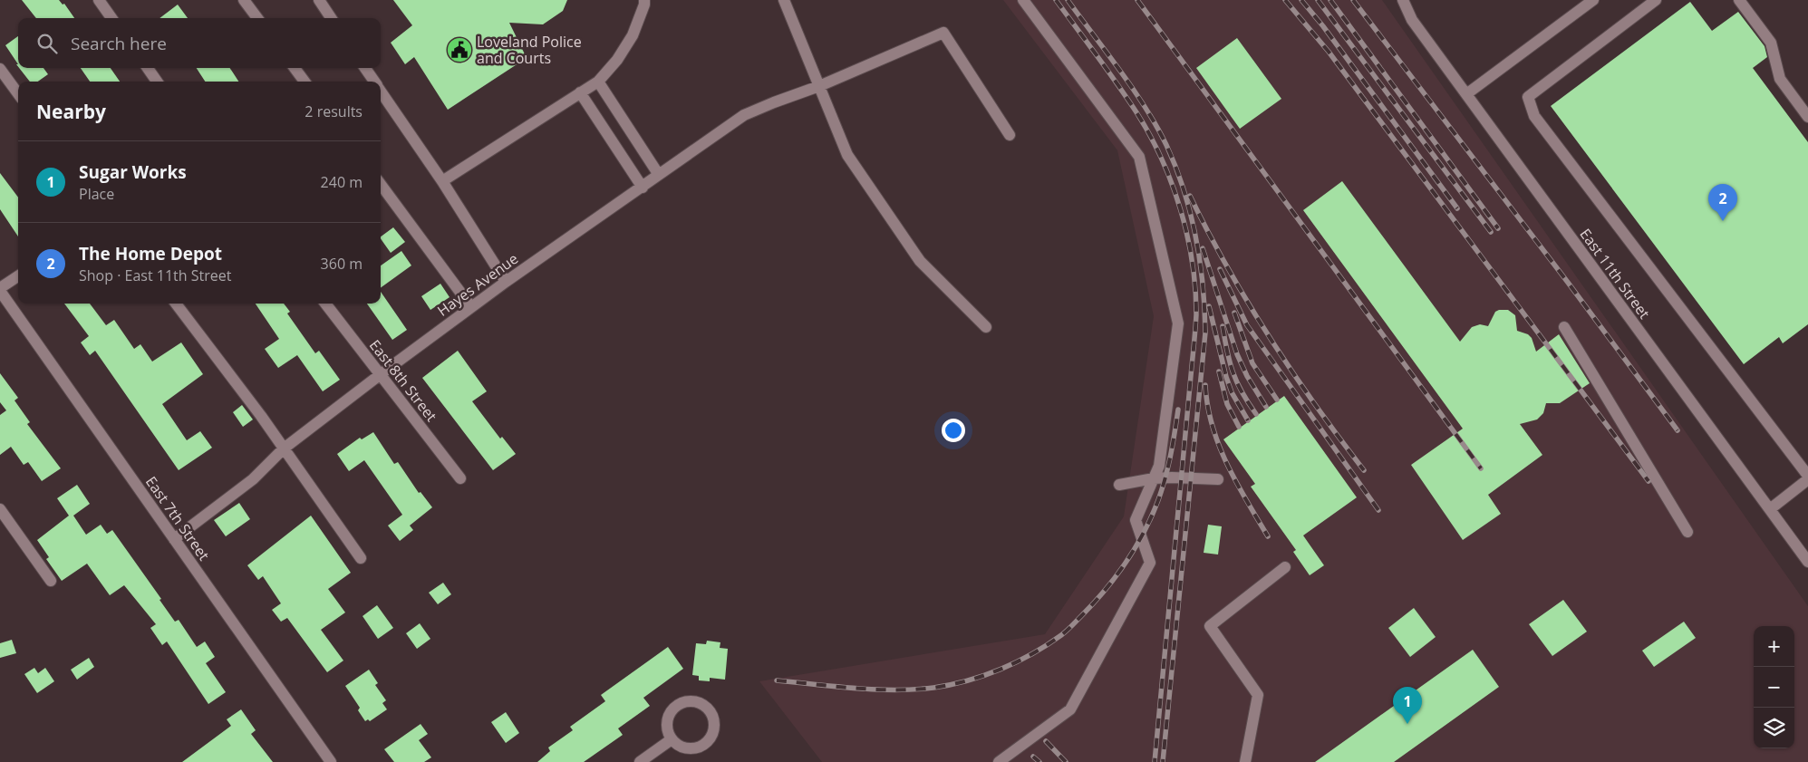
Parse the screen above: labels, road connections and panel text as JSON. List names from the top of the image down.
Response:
{
  "streets": {
    "street": [
      "East 11th Street",
      "Hayes Avenue",
      "East 8th Street",
      "East 7th Street"
    ]
  },
  "crossings": [
    ["Hayes Avenue", "East 8th Street"],
    ["Hayes Avenue", "East 7th Street"]
  ],
  "places": {
    "public building": ["Loveland Police and Courts"]
  },
  "page": {
    "search": "Search here",
    "heading": ["Nearby", "2 results"],
    "list": [
      {
        "mark": "1",
        "name": "Sugar Works",
        "note": "Place",
        "value": "240 m"
      },
      {
        "mark": "2",
        "name": "The Home Depot",
        "note": "Shop · East 11th Street",
        "value": "360 m"
      }
    ],
    "pins": ["2", "1"],
    "map_buttons": ["+", "−"]
  }
}
